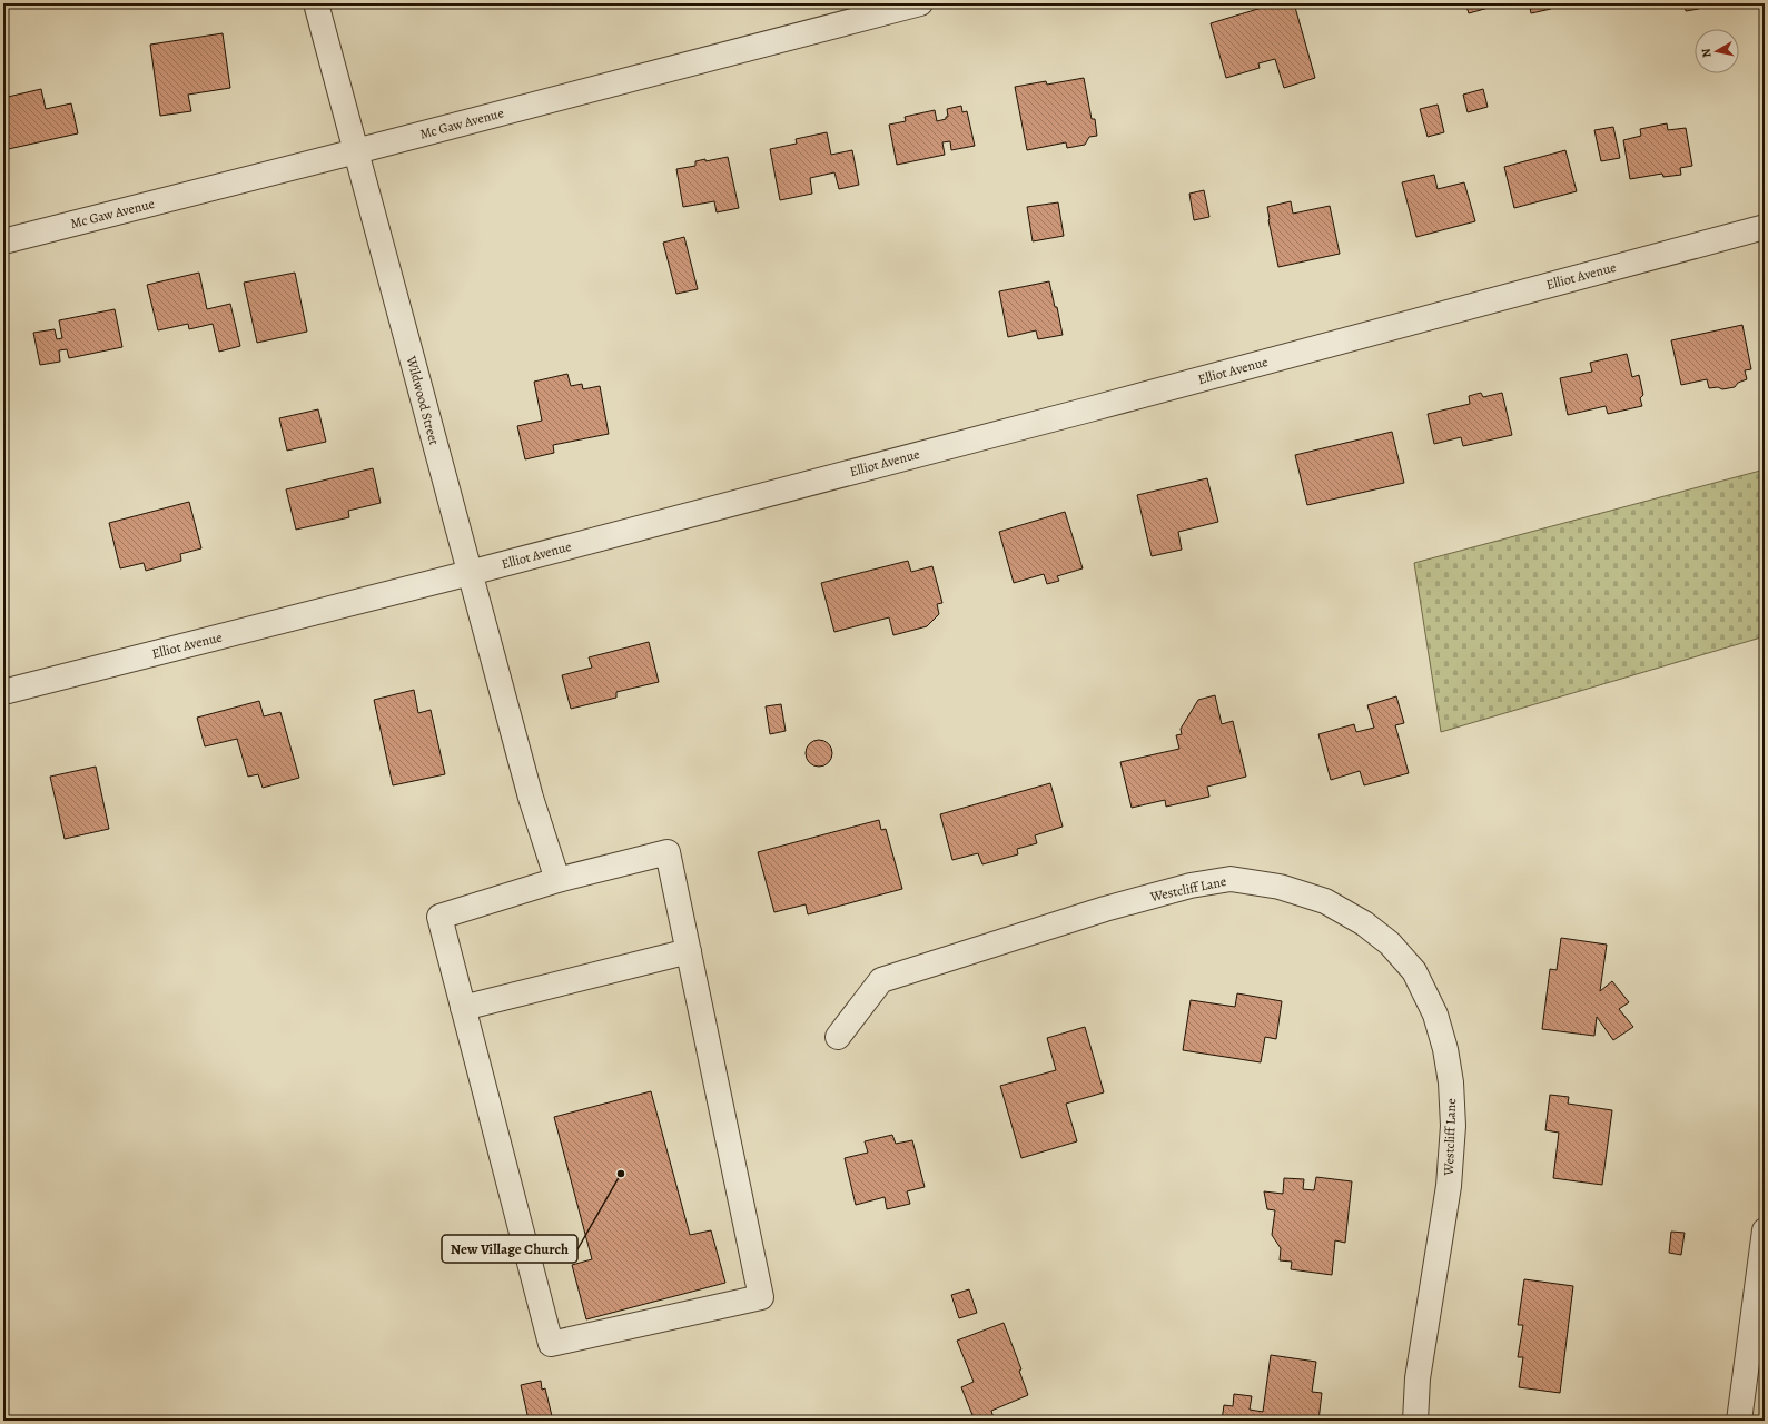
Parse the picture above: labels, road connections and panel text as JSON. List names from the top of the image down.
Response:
{
  "streets": {
    "street": [
      "Mc Gaw Avenue",
      "Elliot Avenue",
      "Wildwood Street",
      "Westcliff Lane"
    ]
  },
  "crossings": [
    ["Mc Gaw Avenue", "Wildwood Street"],
    ["Elliot Avenue", "Wildwood Street"]
  ],
  "places": ["New Village Church"],
  "north": "left"
}
